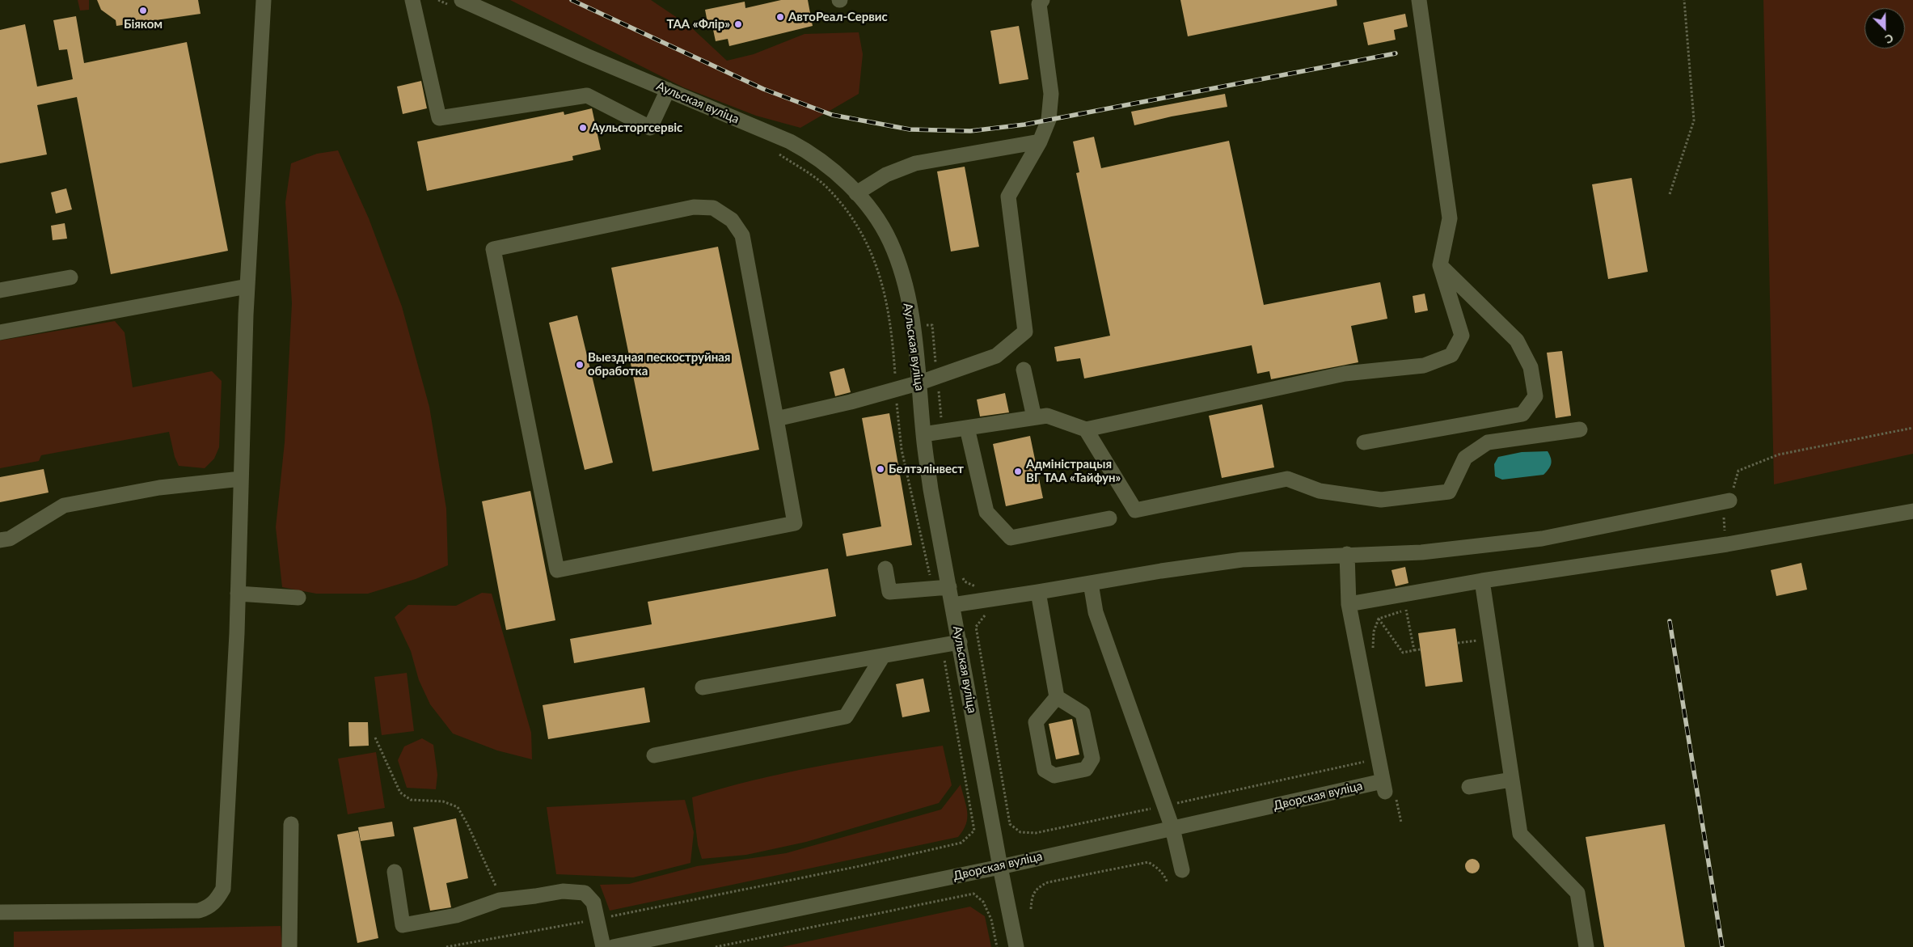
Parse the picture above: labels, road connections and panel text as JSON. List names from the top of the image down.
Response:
{
  "streets": {
    "street": ["Аульская вуліца", "Дворская вуліца"]
  },
  "crossings": [
    ["Аульская вуліца", "Дворская вуліца"]
  ],
  "places": [
    "Біяком",
    "АвтоРеал-Сервис",
    "ТАА «Флір»",
    "Аульсторгсервіс",
    "Выездная пескоструйная обработка",
    "Белтэлінвест",
    "Адміністрацыя ВГ ТАА «Тайфун»"
  ],
  "north": "bottom right"
}
